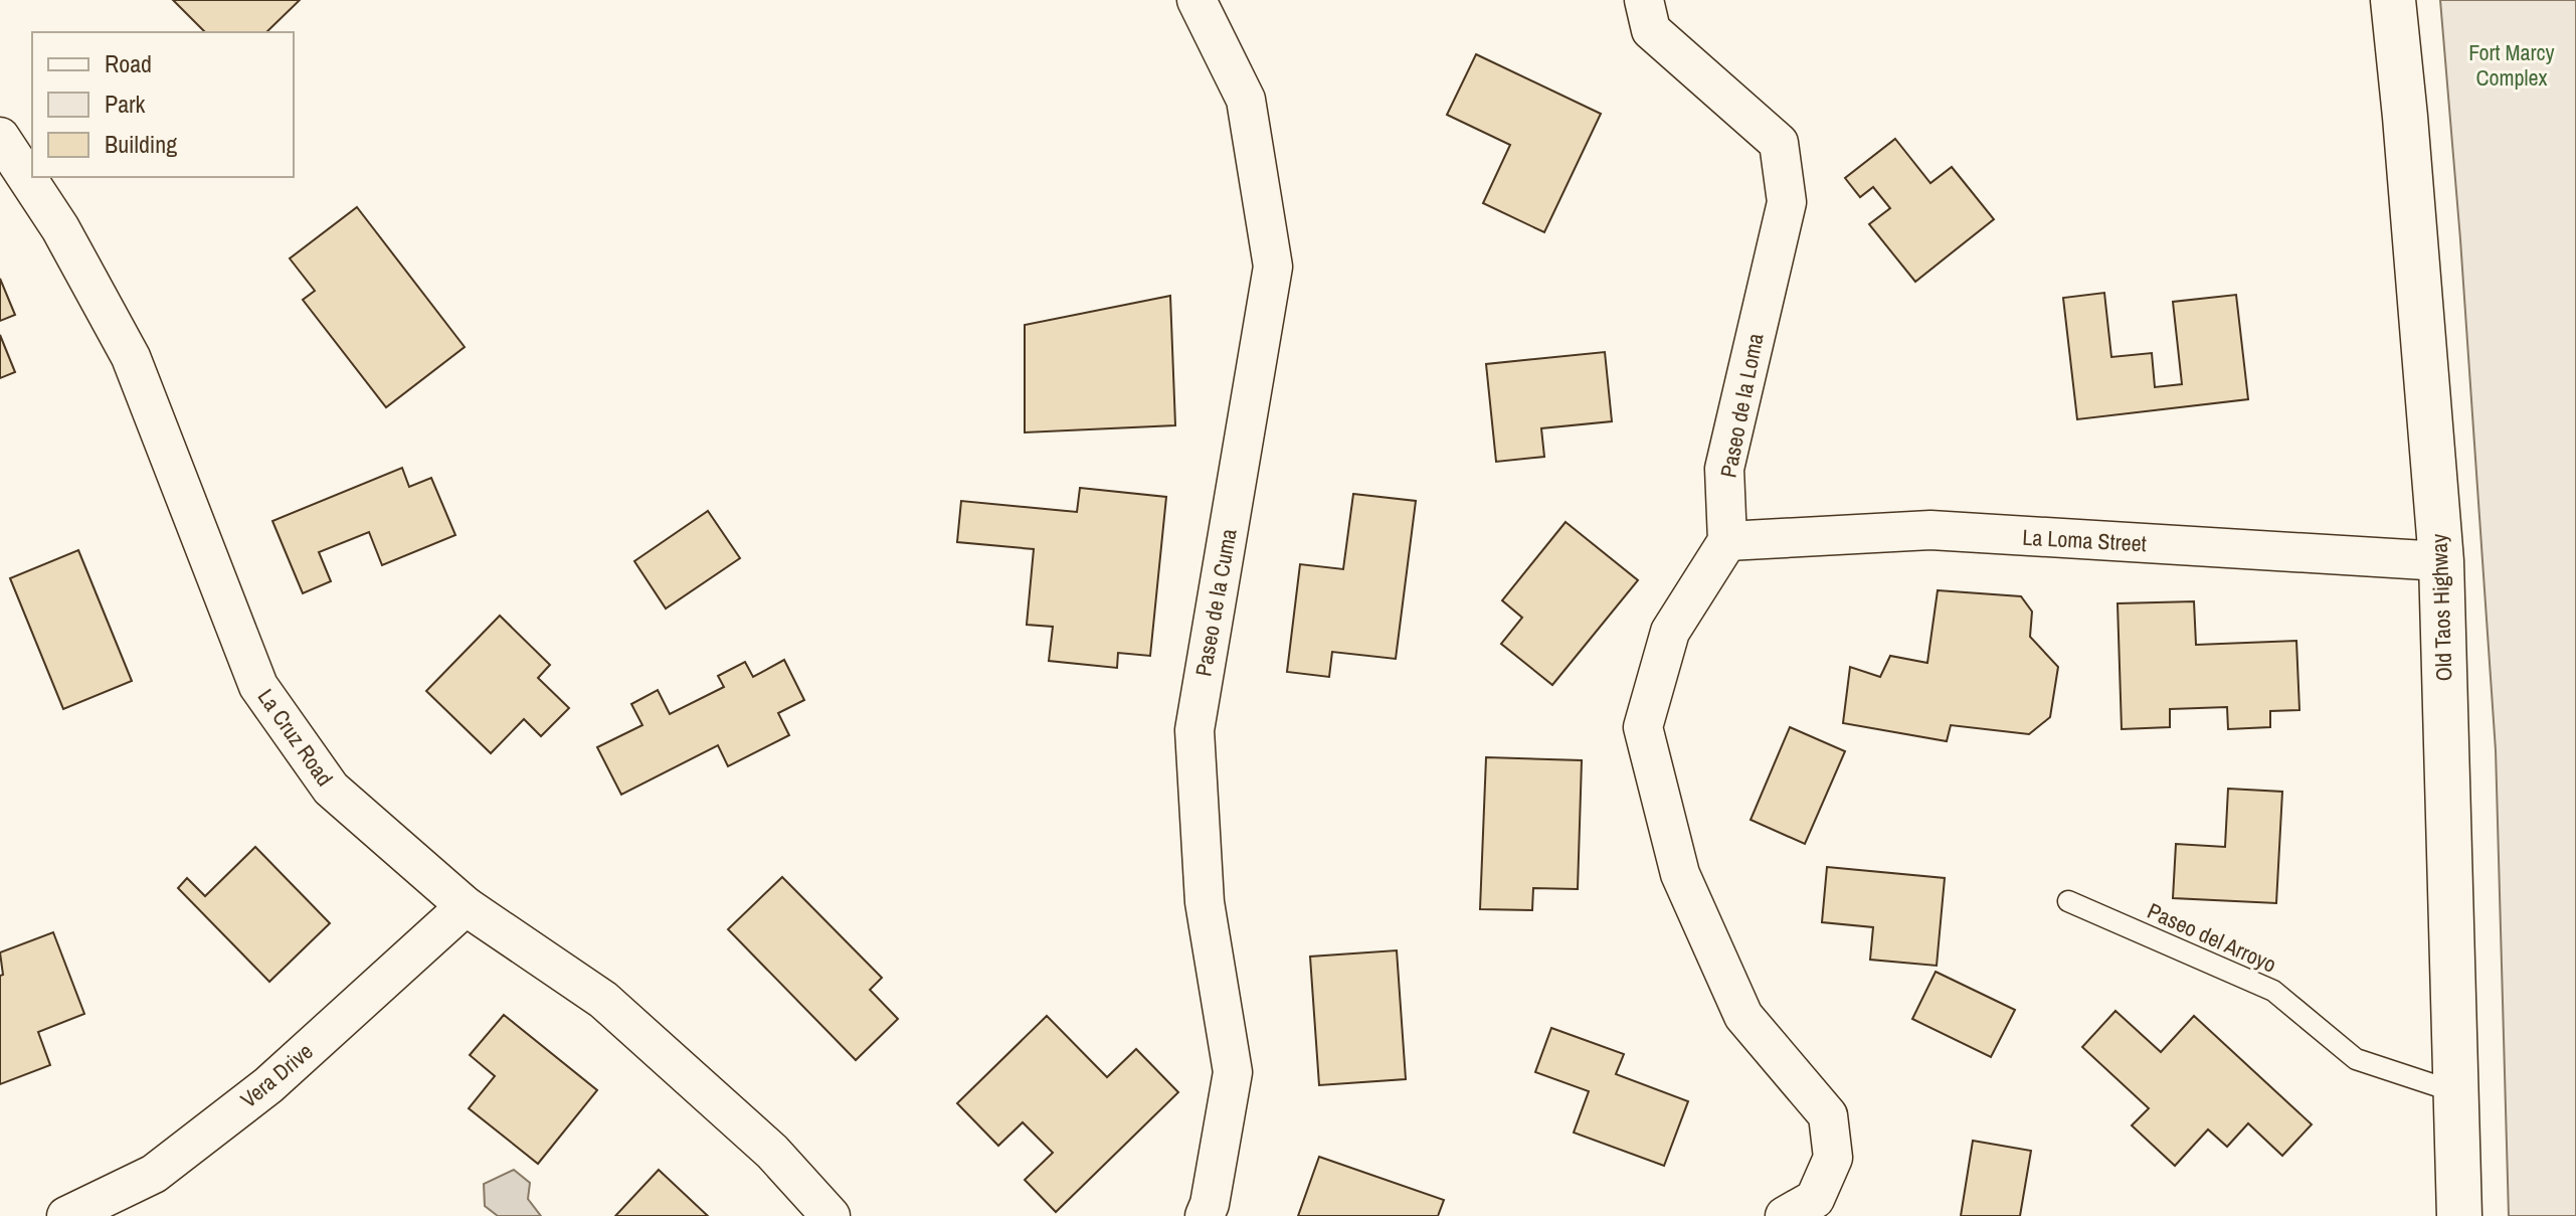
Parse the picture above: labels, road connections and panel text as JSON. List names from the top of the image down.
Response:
{
  "streets": {
    "street": [
      "Paseo de la Loma",
      "La Loma Street",
      "Paseo de la Cuma",
      "Old Taos Highway",
      "La Cruz Road",
      "Vera Drive"
    ],
    "lane": ["Paseo del Arroyo"]
  },
  "crossings": [
    ["Paseo de la Loma", "La Loma Street"],
    ["La Loma Street", "Old Taos Highway"],
    ["Old Taos Highway", "Paseo del Arroyo"],
    ["La Cruz Road", "Vera Drive"]
  ],
  "parks": ["Fort Marcy Complex"],
  "legend": ["Road", "Park", "Building"]
}
